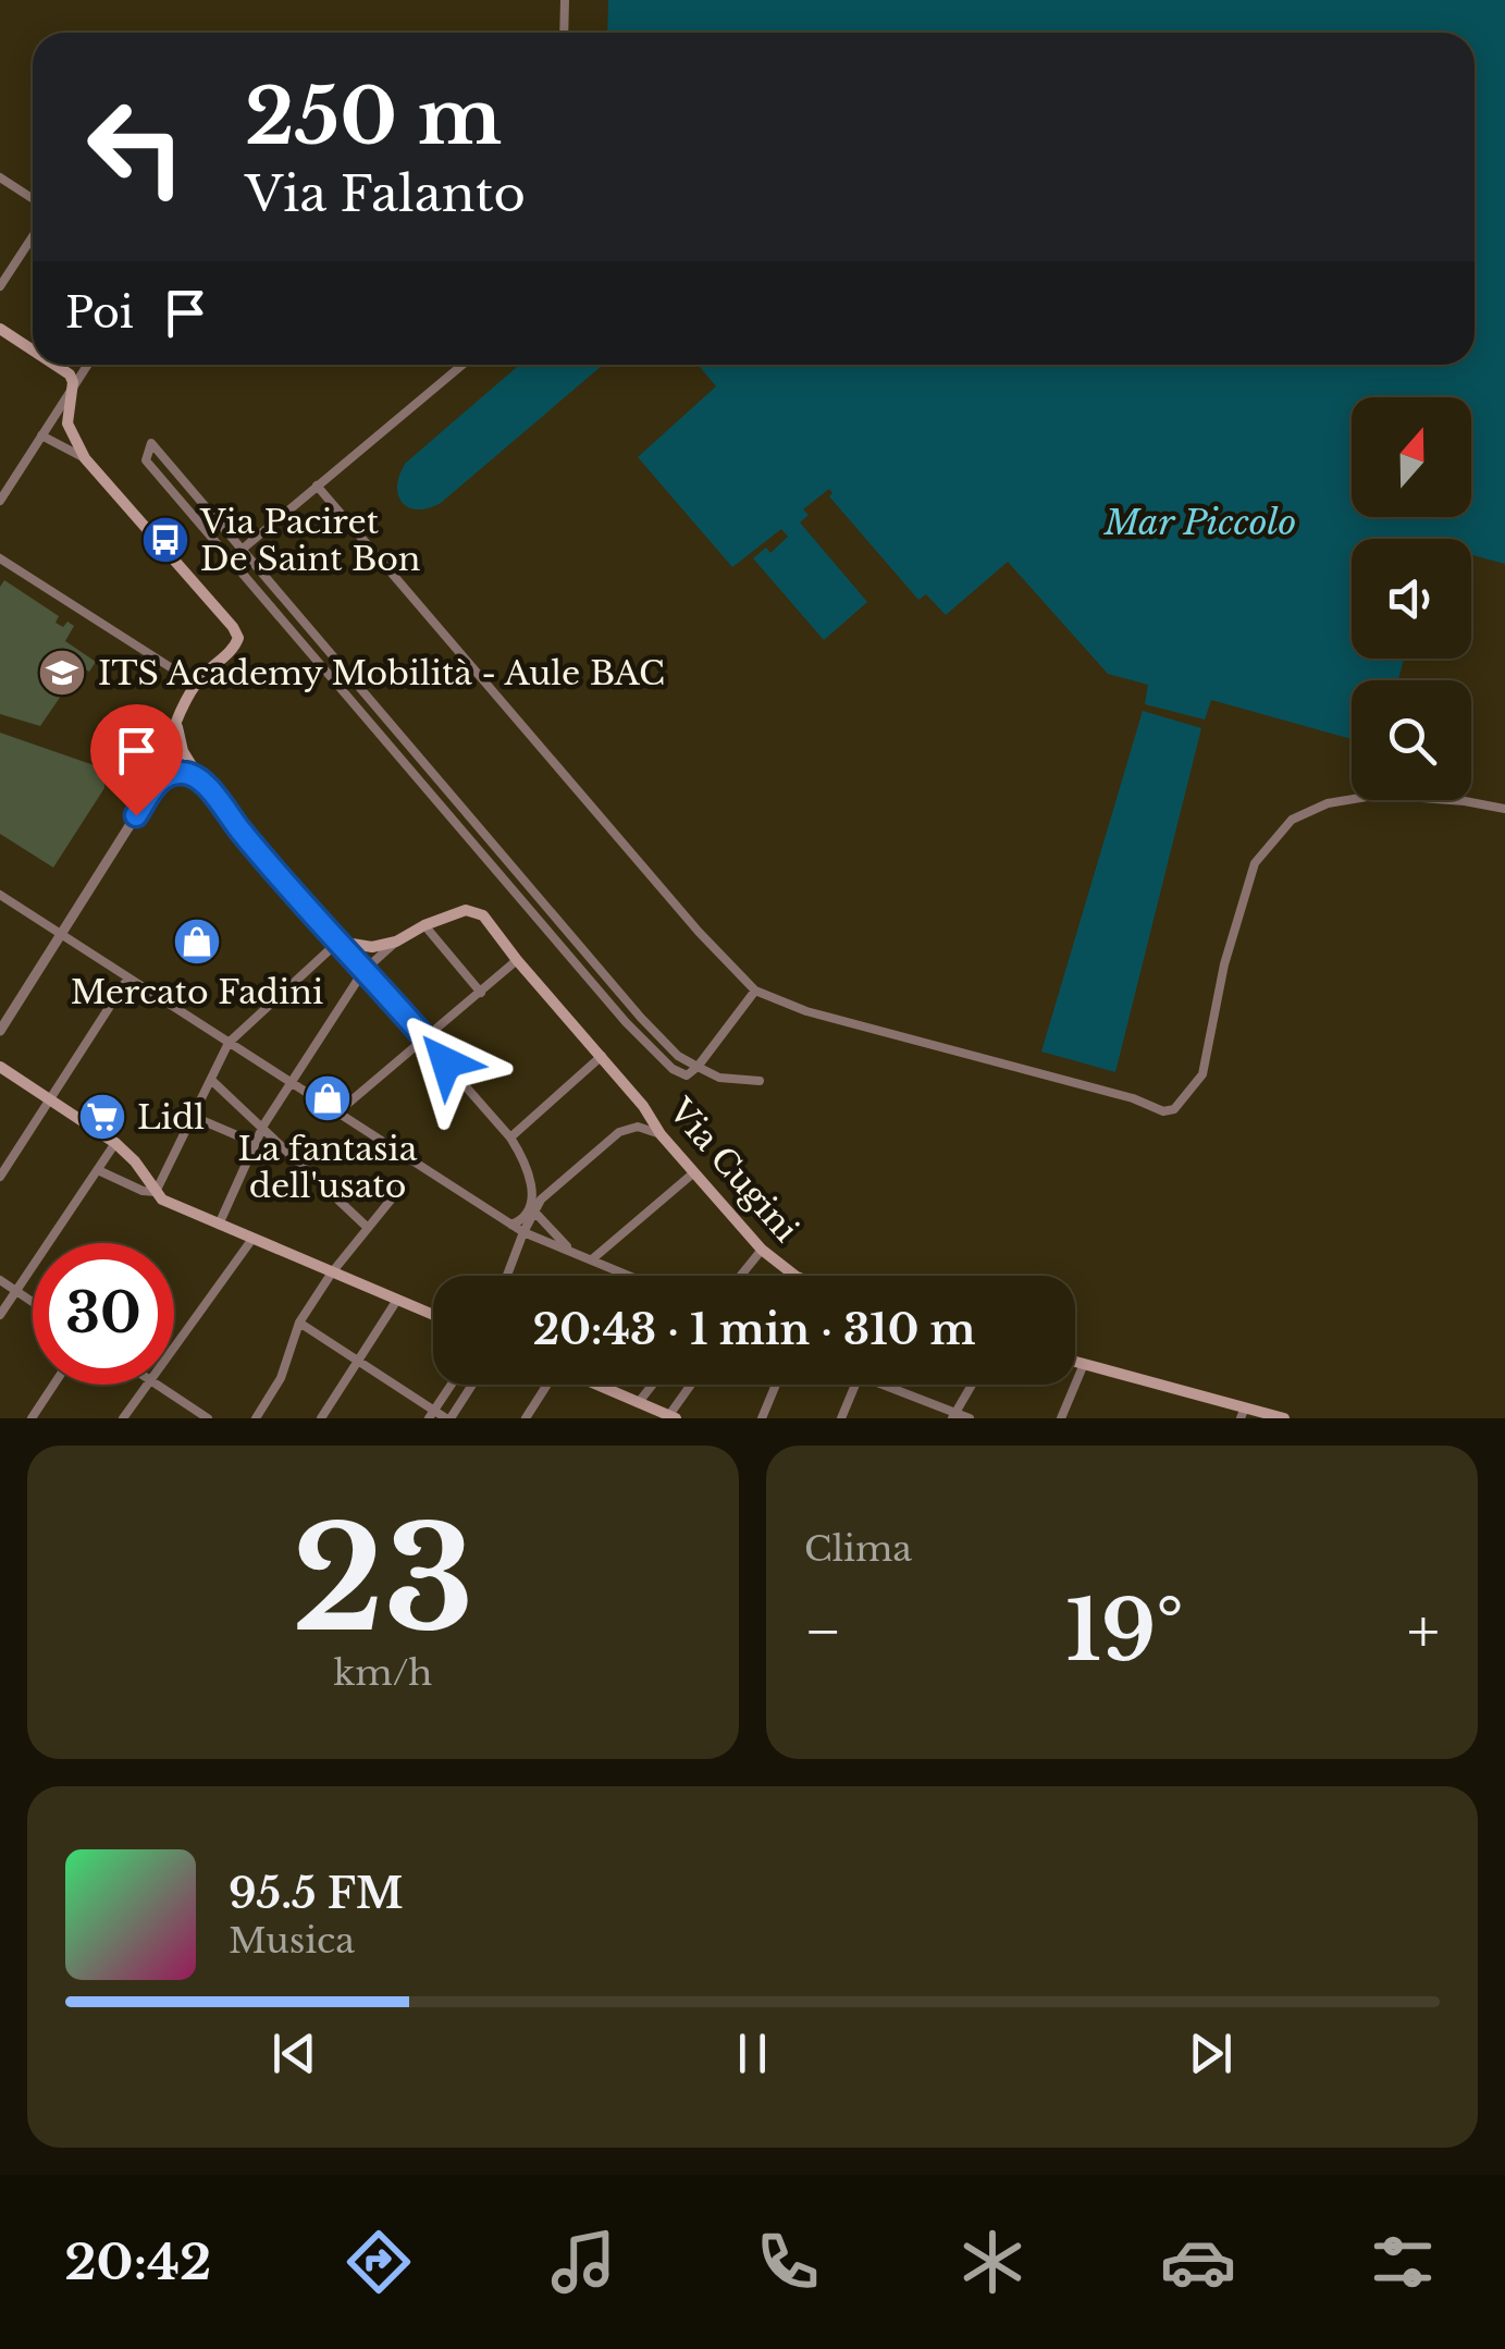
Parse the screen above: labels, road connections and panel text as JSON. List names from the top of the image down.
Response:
{
  "streets": {
    "main road": ["Via Cugini"]
  },
  "water": ["Mar Piccolo"],
  "places": {
    "bus stop": ["Via Paciret De Saint Bon"],
    "school or university": ["ITS Academy Mobilità - Aule BAC"],
    "shop": ["Mercato Fadini", "La fantasia dell'usato"],
    "supermarket": ["Lidl"]
  },
  "north": "top",
  "page": {
    "turn": ["250 m", "Via Falanto"],
    "then": "Poi",
    "limit": "30",
    "trip": "20:43 · 1 min · 310 m",
    "tile": [
      ["23", "km/h"],
      "Clima"
    ],
    "heat": ["−", "19°", "+"],
    "song": ["95.5 FM", "Musica"],
    "tabs": "20:42"
  }
}
